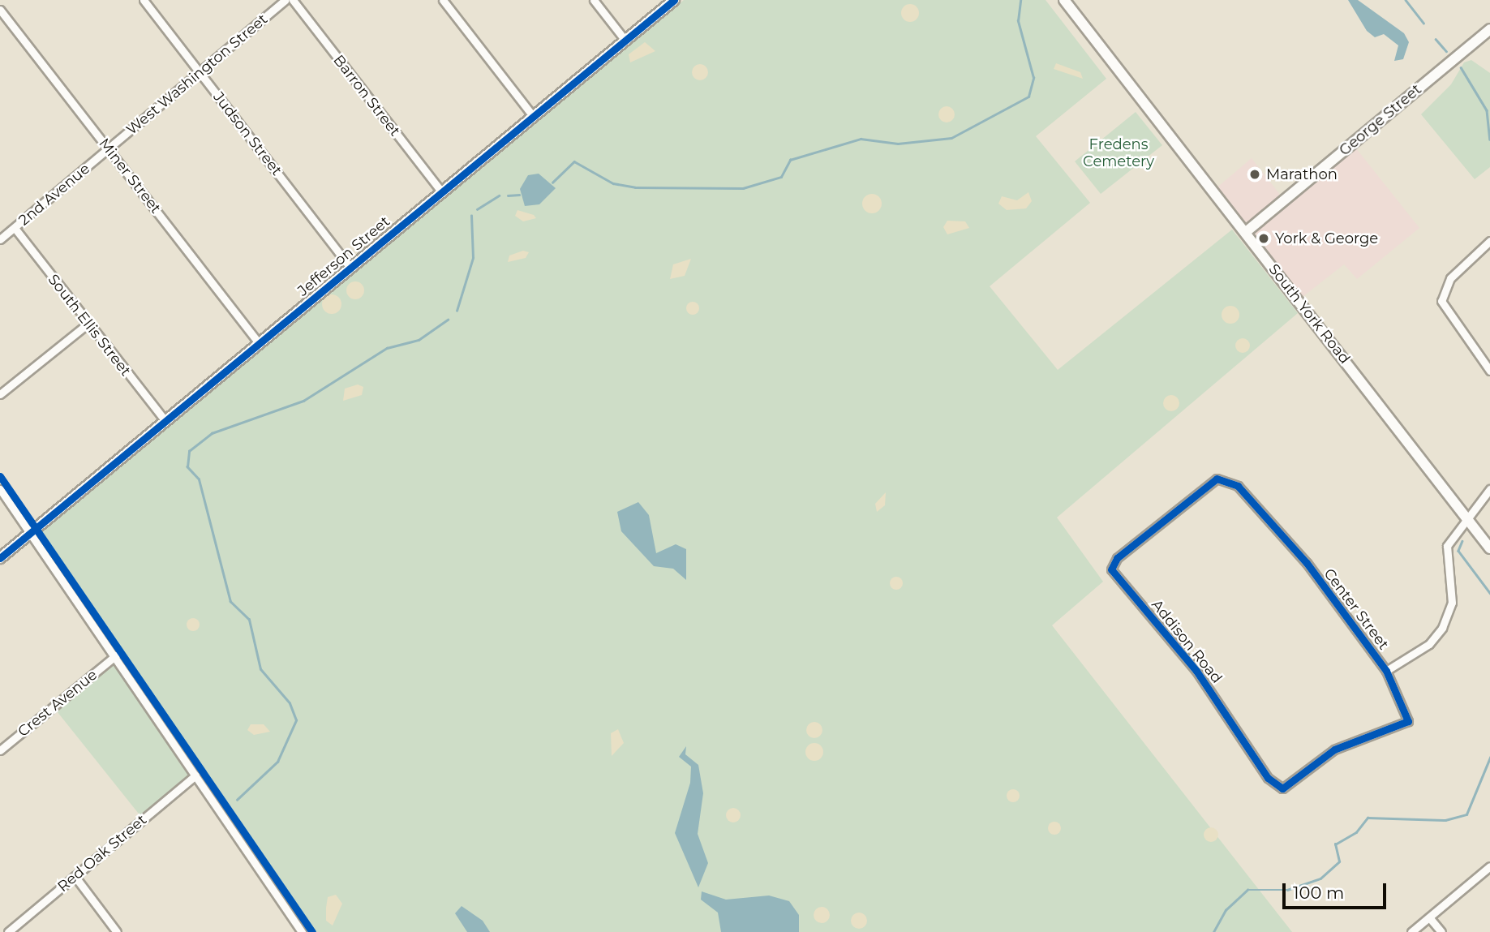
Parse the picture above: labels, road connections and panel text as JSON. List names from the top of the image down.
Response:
{
  "streets": {
    "street": [
      "West Washington Street",
      "Barron Street",
      "George Street",
      "Judson Street",
      "Miner Street",
      "2nd Avenue",
      "Jefferson Street",
      "South York Road",
      "South Ellis Street",
      "Center Street",
      "Addison Road",
      "Crest Avenue",
      "Red Oak Street"
    ]
  },
  "crossings": [
    ["West Washington Street", "Judson Street"],
    ["West Washington Street", "Miner Street"],
    ["West Washington Street", "2nd Avenue"],
    ["Barron Street", "Jefferson Street"],
    ["George Street", "South York Road"],
    ["Judson Street", "Jefferson Street"],
    ["Miner Street", "2nd Avenue"],
    ["Miner Street", "Jefferson Street"],
    ["2nd Avenue", "South Ellis Street"],
    ["Jefferson Street", "South Ellis Street"],
    ["Center Street", "Addison Road"]
  ],
  "parks": ["Fredens Cemetery"],
  "places": ["Marathon", "York & George"],
  "scale_bar": "100 m"
}
